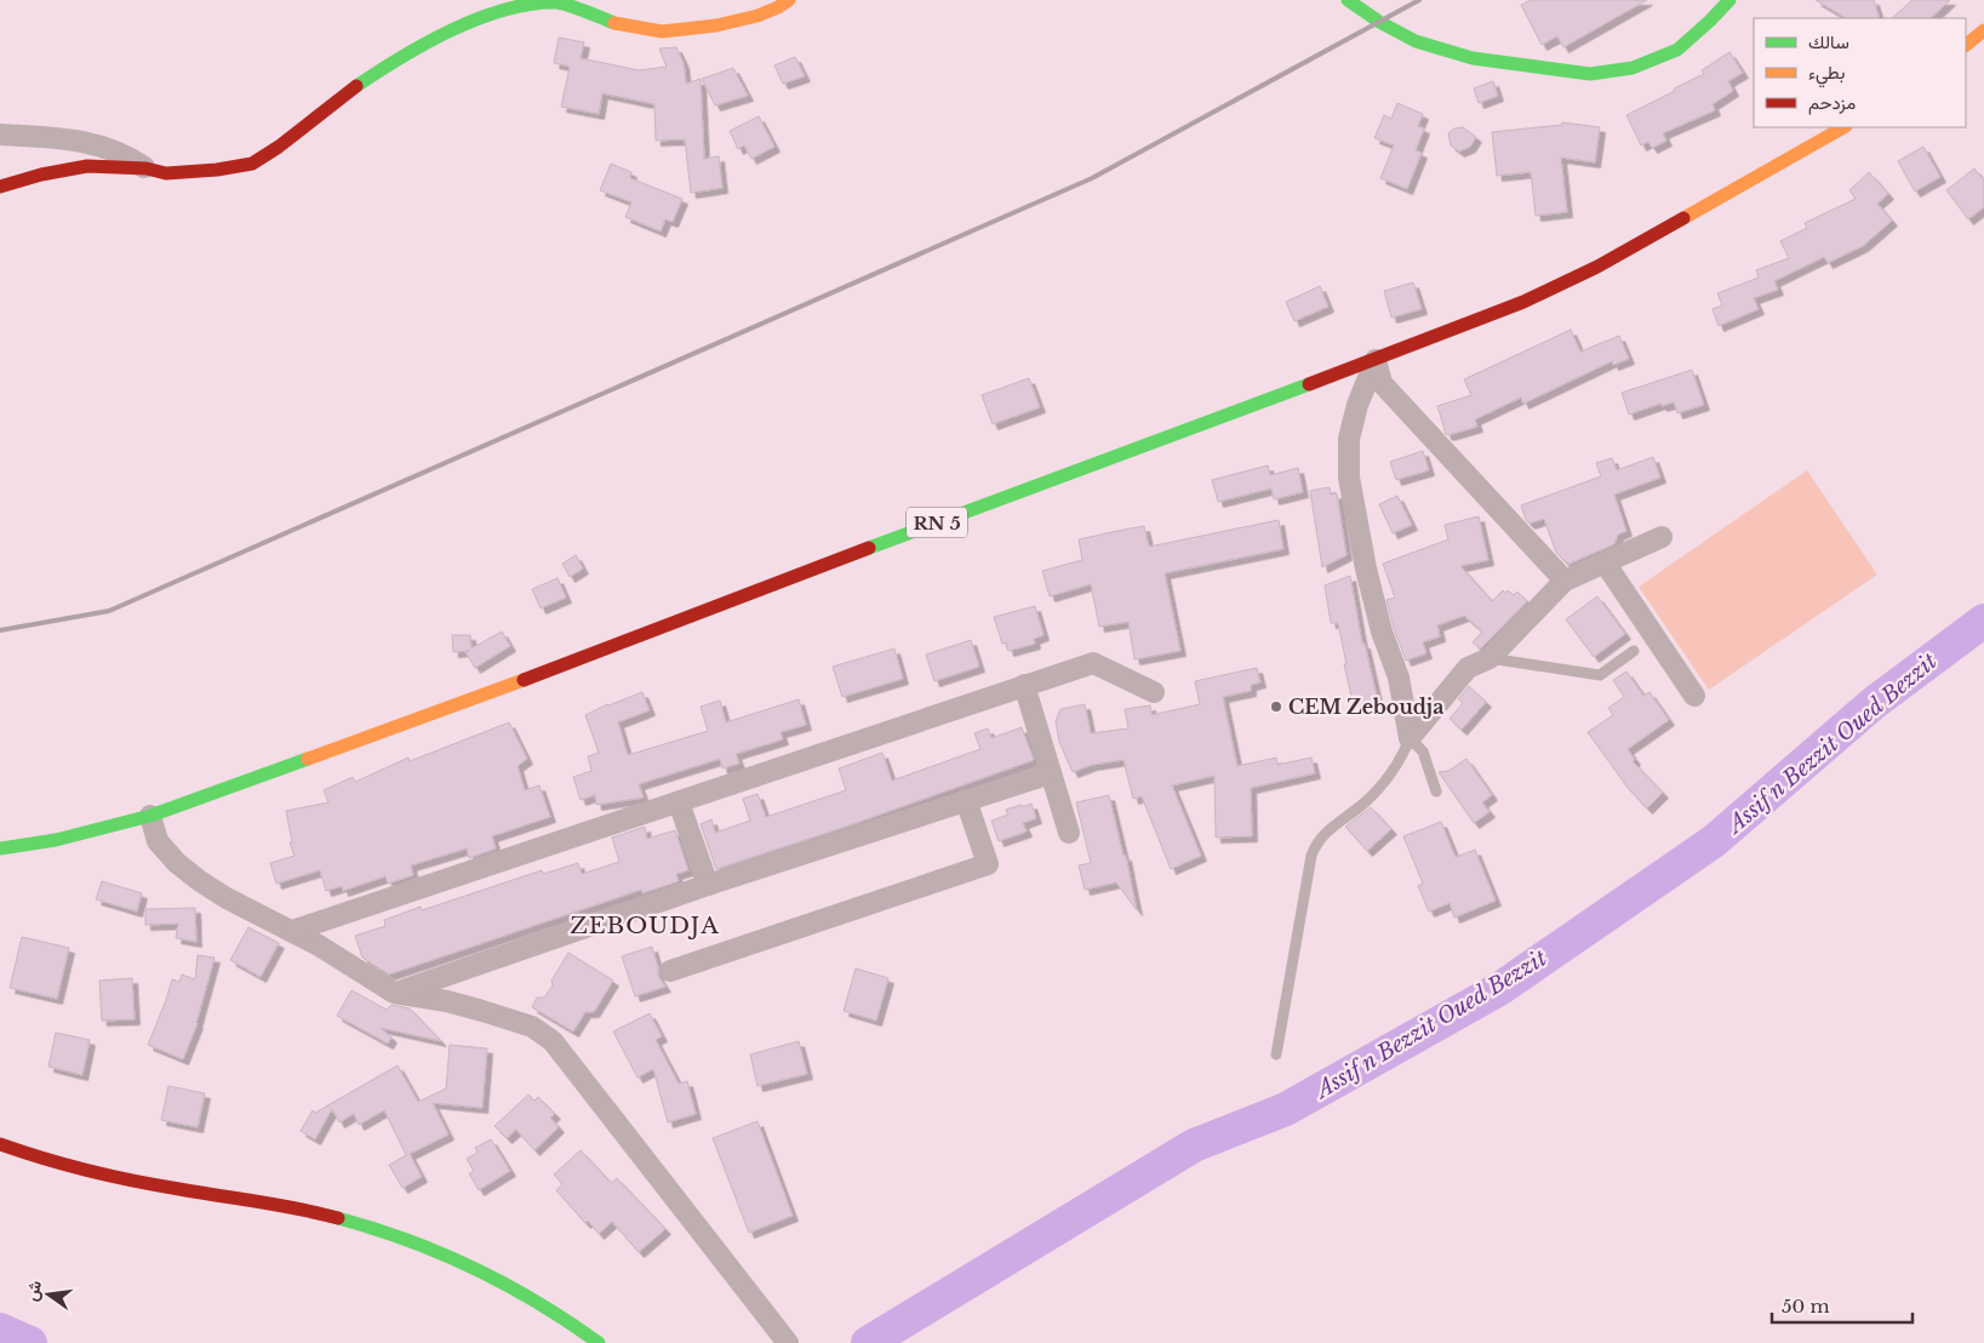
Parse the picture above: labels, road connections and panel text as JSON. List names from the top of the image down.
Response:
{
  "streets": {
    "main road": ["RN 5"]
  },
  "districts": ["ZEBOUDJA"],
  "water": ["Assif n Bezzit Oued Bezzit"],
  "places": ["CEM Zeboudja"],
  "legend": ["سالك", "بطيء", "مزدحم"],
  "scale_bar": "50 m",
  "north": "left"
}
